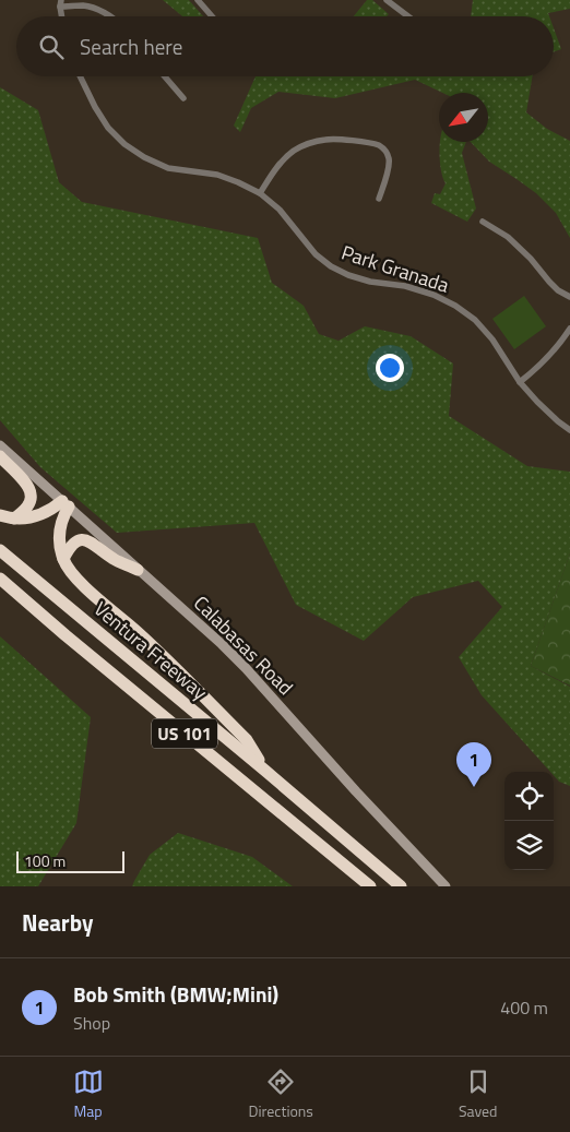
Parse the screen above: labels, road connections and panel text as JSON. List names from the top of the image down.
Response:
{
  "streets": {
    "highway": ["Ventura Freeway", "US 101"],
    "main road": ["Calabasas Road"],
    "street": ["Park Granada"]
  },
  "scale_bar": "100 m",
  "north": "bottom left",
  "page": {
    "search": "Search here",
    "pins": "1",
    "scale": "100 m",
    "heading": "Nearby",
    "list": [
      {
        "mark": "1",
        "name": "Bob Smith (BMW;Mini)",
        "note": "Shop",
        "value": "400 m"
      }
    ],
    "nav": ["Map", "Directions", "Saved"]
  }
}
